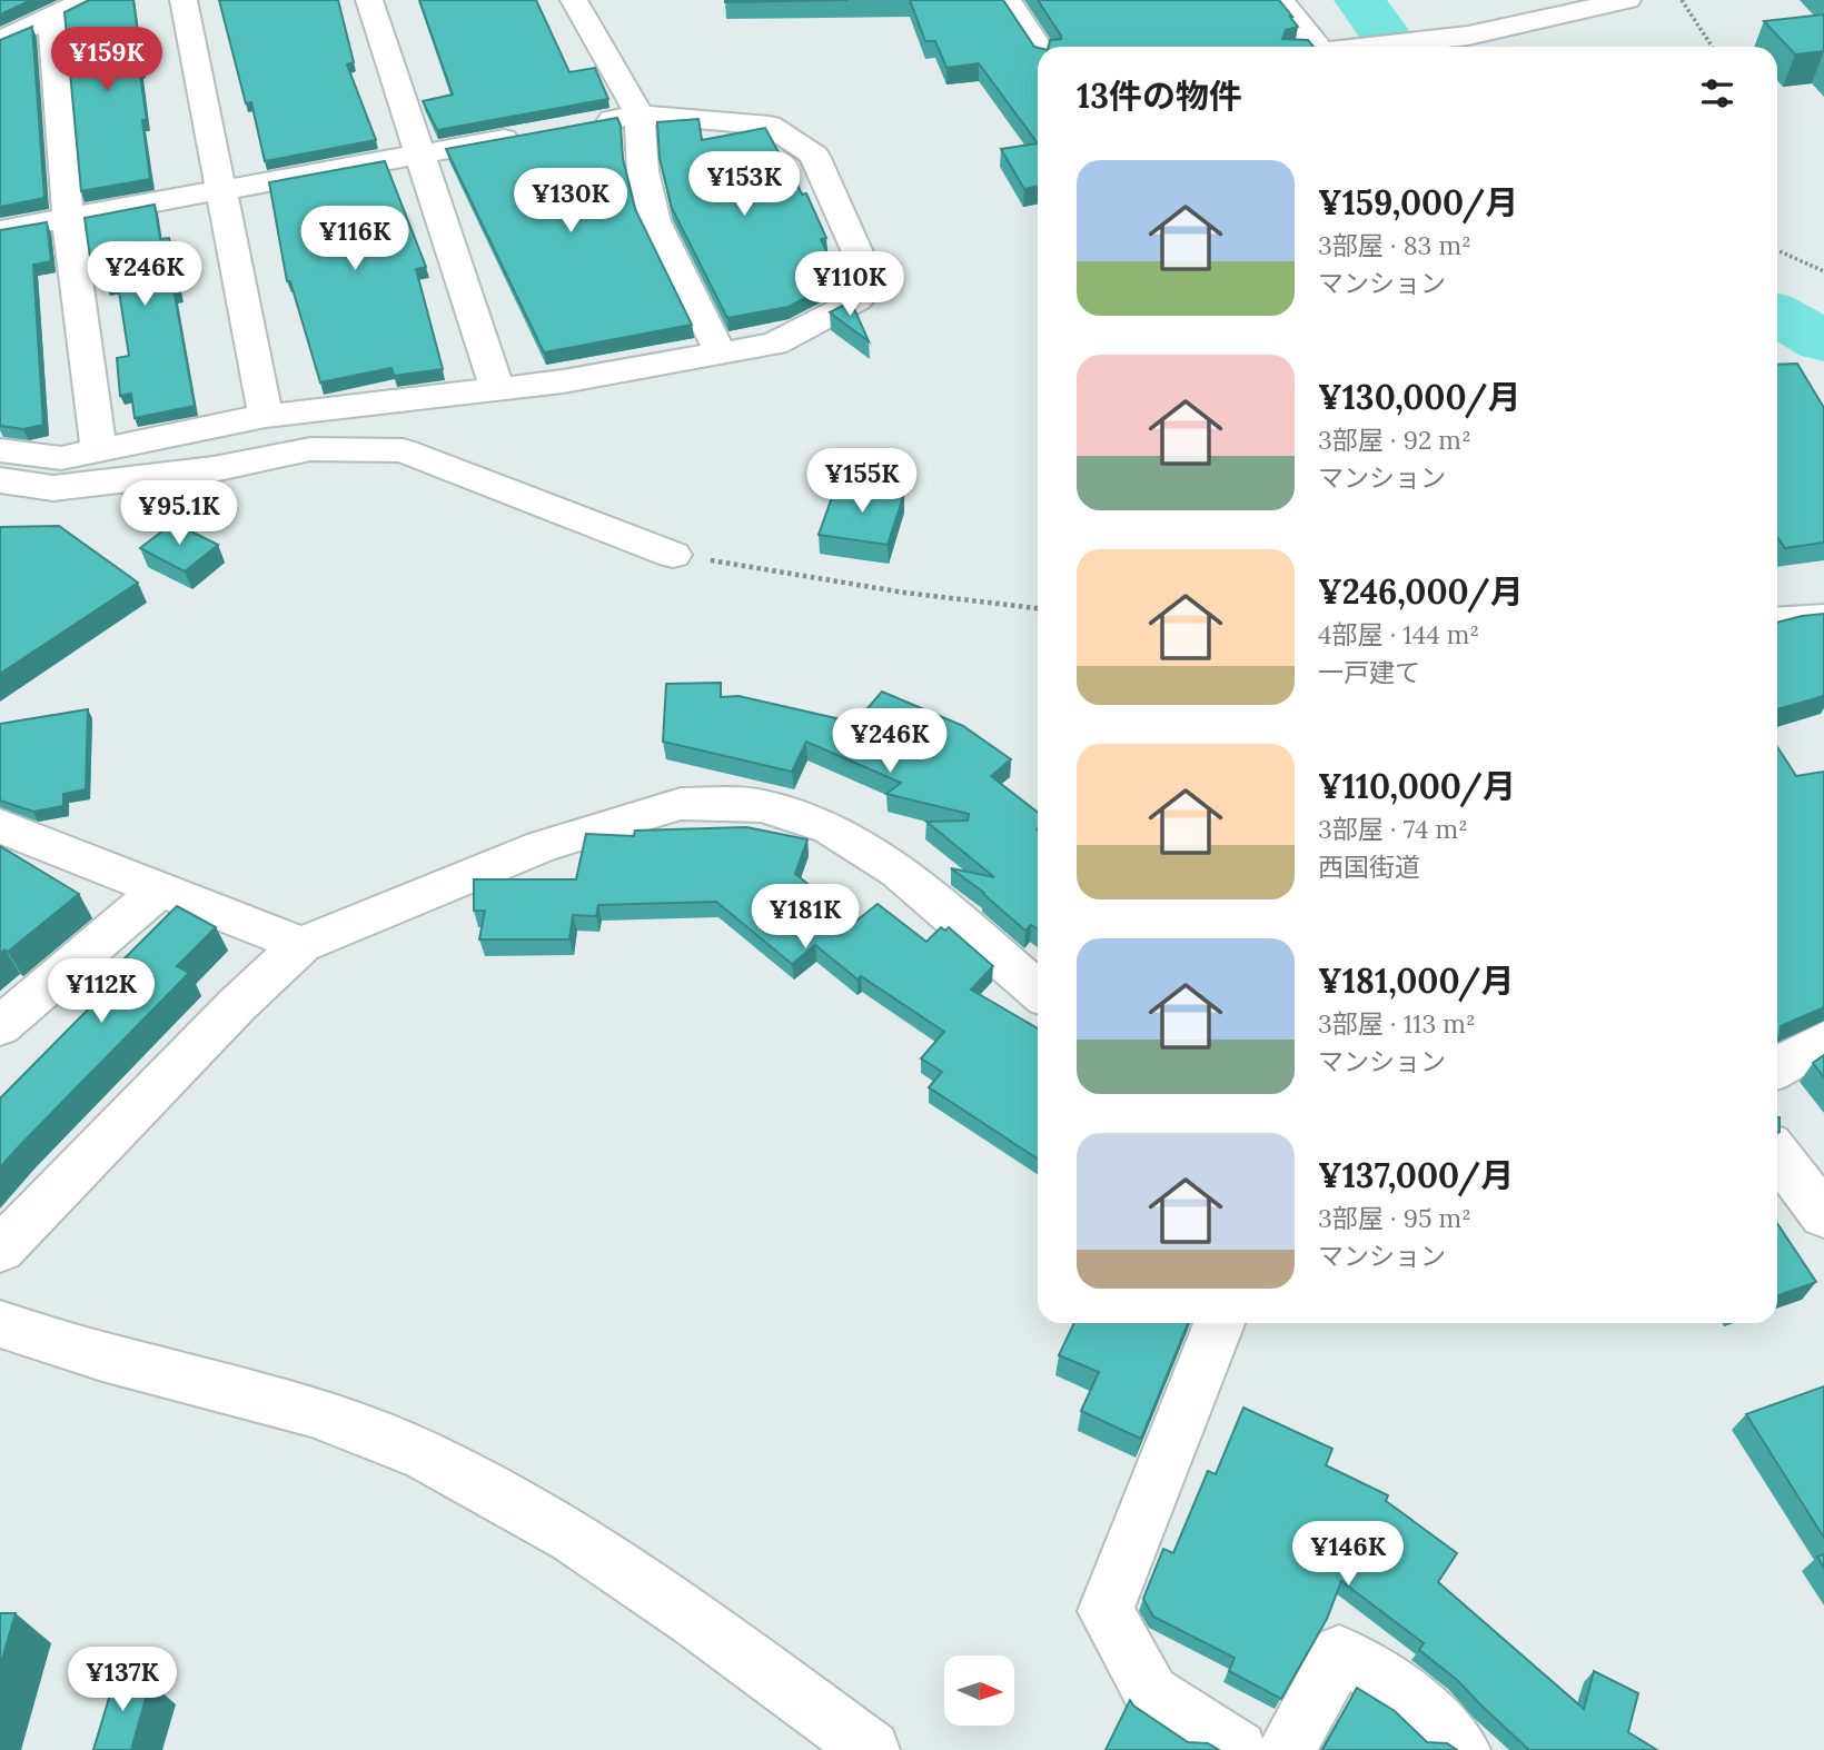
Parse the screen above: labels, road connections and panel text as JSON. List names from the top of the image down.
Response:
{
  "north": "right",
  "page": {
    "price": [
      "¥159K",
      "¥153K",
      "¥130K",
      "¥116K",
      "¥246K",
      "¥110K",
      "¥155K",
      "¥95.1K",
      "¥246K",
      "¥181K",
      "¥112K",
      "¥146K",
      "¥137K"
    ],
    "heading": "13件の物件",
    "list": [
      {
        "name": "¥159,000/月",
        "note": "3部屋 · 83 m² · マンション"
      },
      {
        "name": "¥130,000/月",
        "note": "3部屋 · 92 m² · マンション"
      },
      {
        "name": "¥246,000/月",
        "note": "4部屋 · 144 m² · 一戸建て"
      },
      {
        "name": "¥110,000/月",
        "note": "3部屋 · 74 m² · 西国街道"
      },
      {
        "name": "¥181,000/月",
        "note": "3部屋 · 113 m² · マンション"
      },
      {
        "name": "¥137,000/月",
        "note": "3部屋 · 95 m² · マンション"
      }
    ]
  }
}
